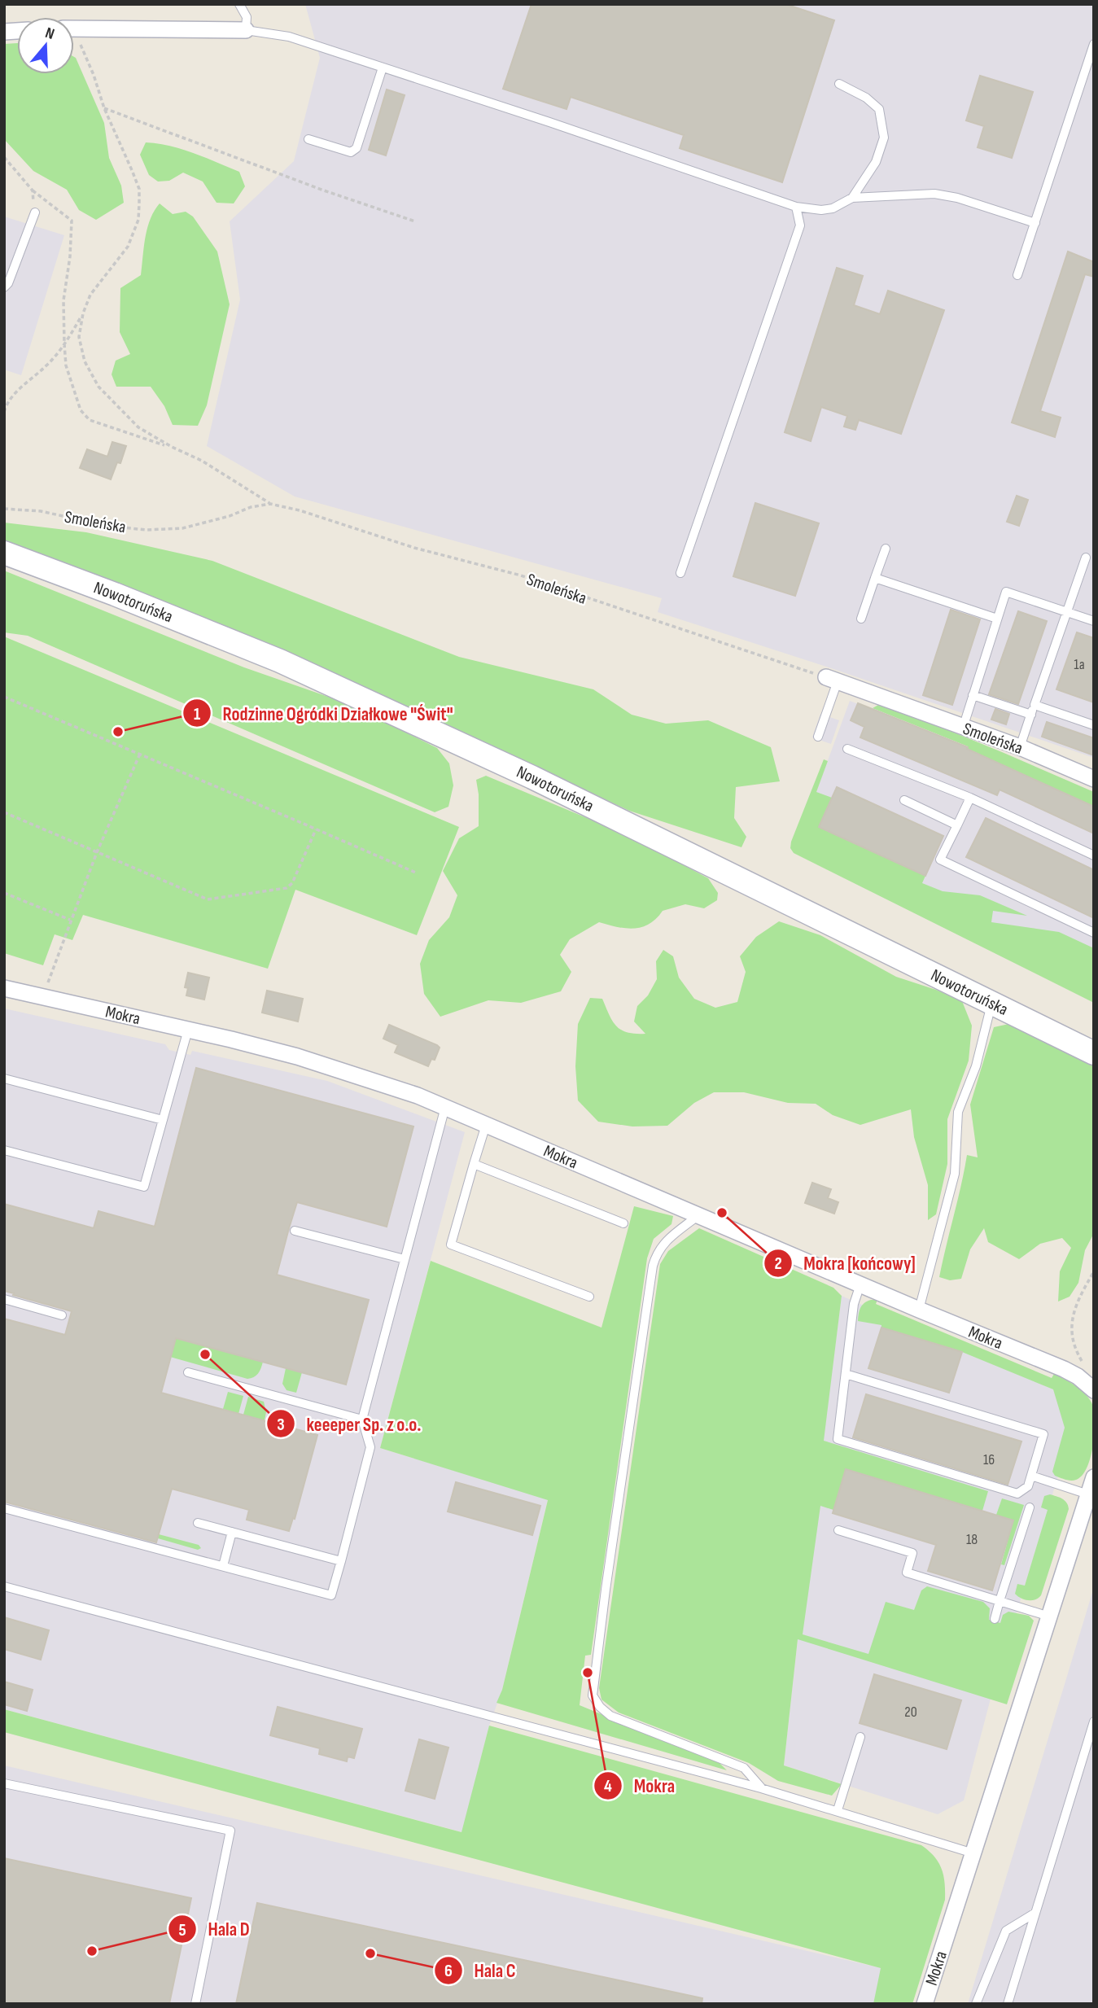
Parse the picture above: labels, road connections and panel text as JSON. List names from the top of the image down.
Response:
{
  "streets": {
    "main road": ["Nowotoruńska"],
    "street": ["Smoleńska", "Mokra"]
  },
  "places": [
    "Rodzinne Ogródki Działkowe \"Świt\"",
    "Mokra [końcowy]",
    "keeeper Sp. z o.o.",
    "Mokra",
    "Hala D",
    "Hala C"
  ],
  "house_numbers": [
    "1a",
    "16",
    "18",
    "20"
  ],
  "north": "top"
}
